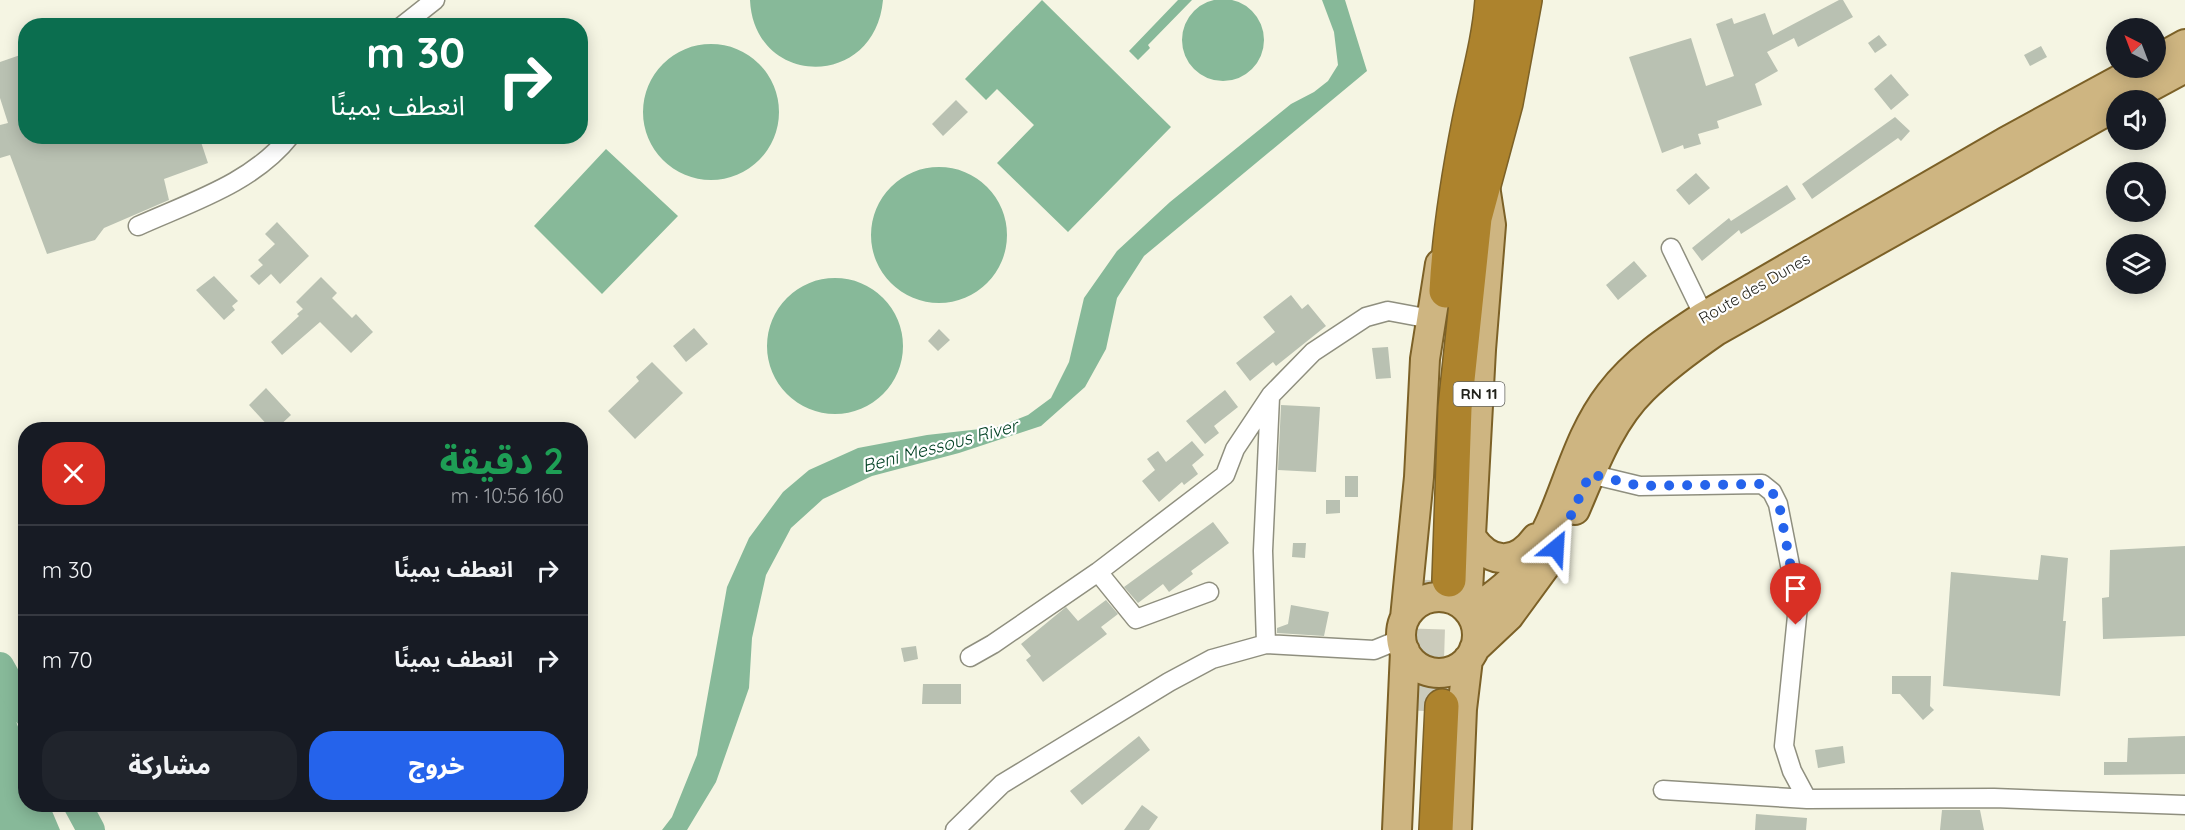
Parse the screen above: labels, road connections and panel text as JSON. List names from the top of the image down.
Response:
{
  "streets": {
    "highway": ["RN 11"],
    "main road": ["Route des Dunes"]
  },
  "crossings": [
    ["Route des Dunes", "RN 11"]
  ],
  "water": ["Beni Messous River"],
  "north": "top left",
  "page": {
    "turn": ["30 m", "انعطف يمينًا"],
    "heading": ["2 دقيقة", "160 m · 10:56"],
    "list": [
      {
        "name": "انعطف يمينًا",
        "value": "30 m"
      },
      {
        "name": "انعطف يمينًا",
        "value": "70 m"
      }
    ],
    "buttons": ["خروج", "مشاركة"]
  }
}
